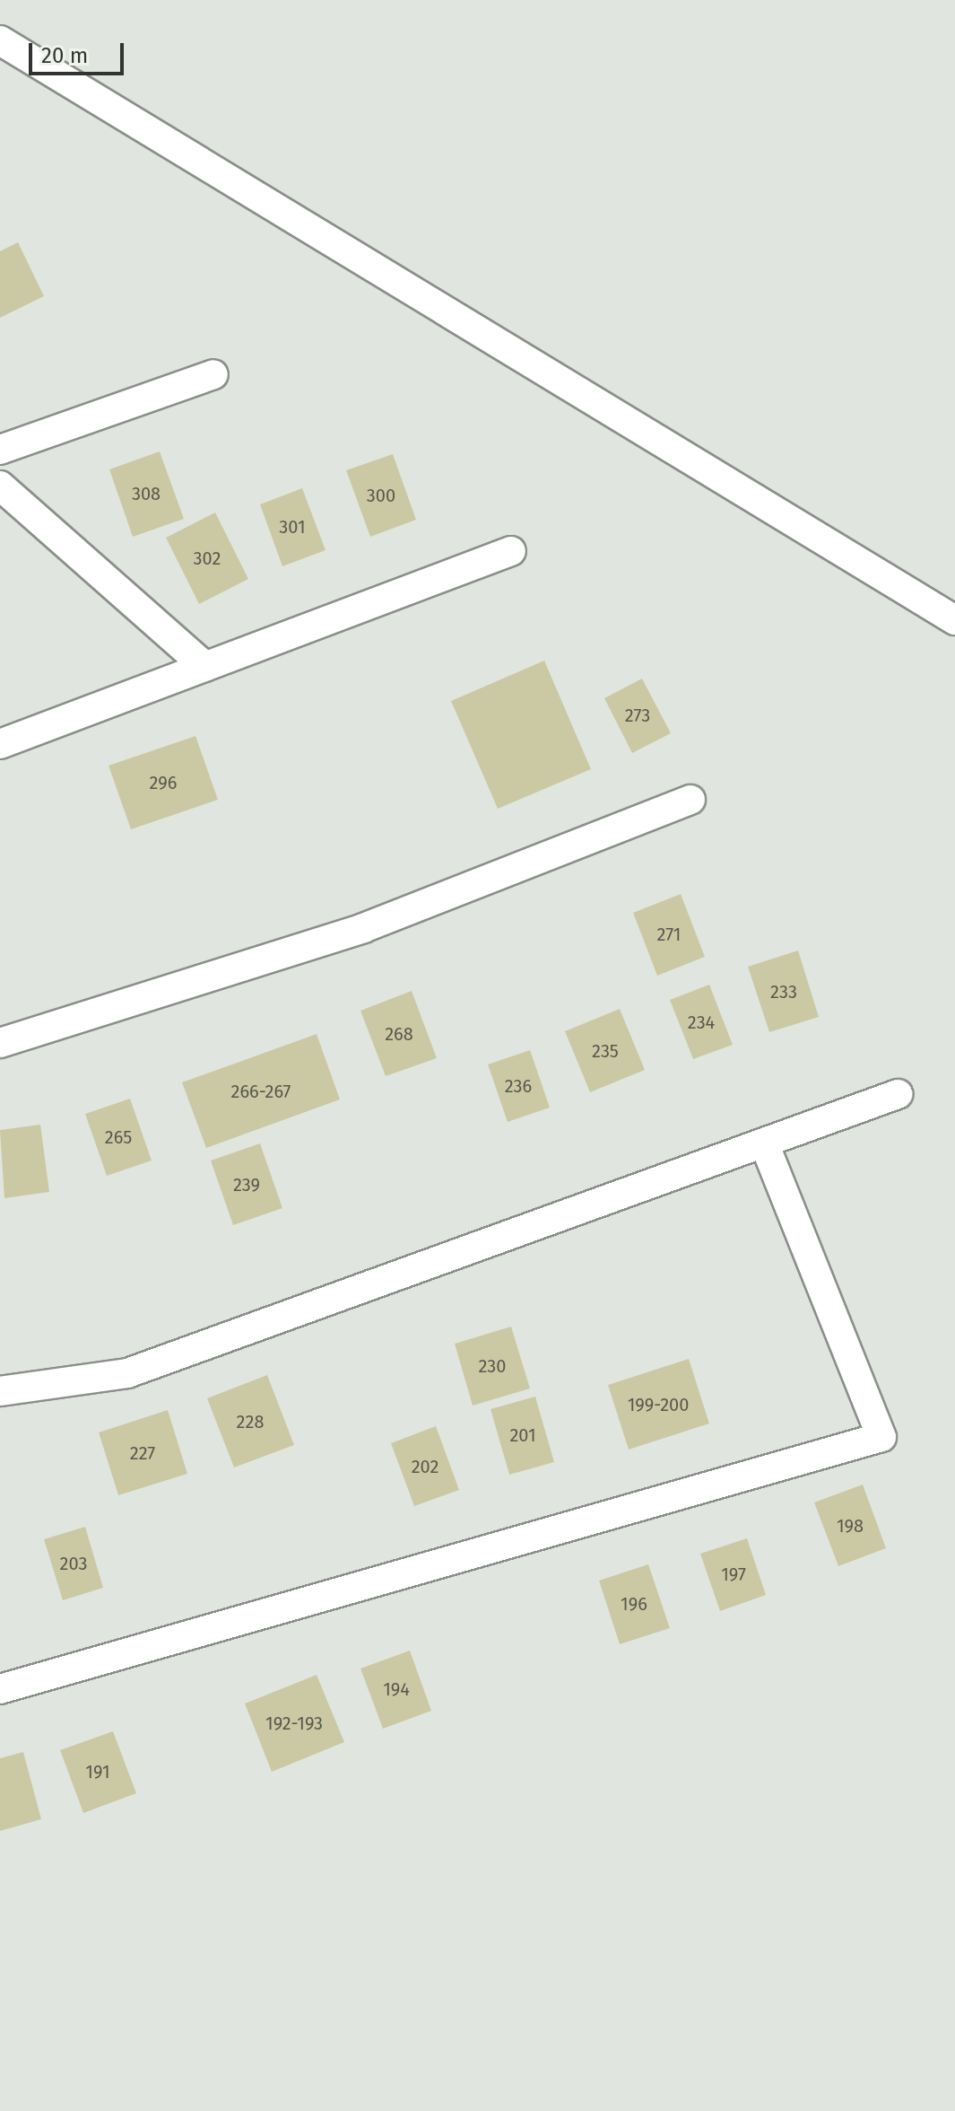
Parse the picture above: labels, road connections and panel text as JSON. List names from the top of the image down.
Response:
{
  "house_numbers": [
    "308",
    "300",
    "301",
    "302",
    "273",
    "296",
    "271",
    "233",
    "234",
    "268",
    "235",
    "236",
    "266-267",
    "265",
    "239",
    "230",
    "199-200",
    "228",
    "201",
    "227",
    "202",
    "198",
    "203",
    "197",
    "196",
    "194",
    "192-193",
    "191"
  ],
  "scale_bar": "20 m"
}
